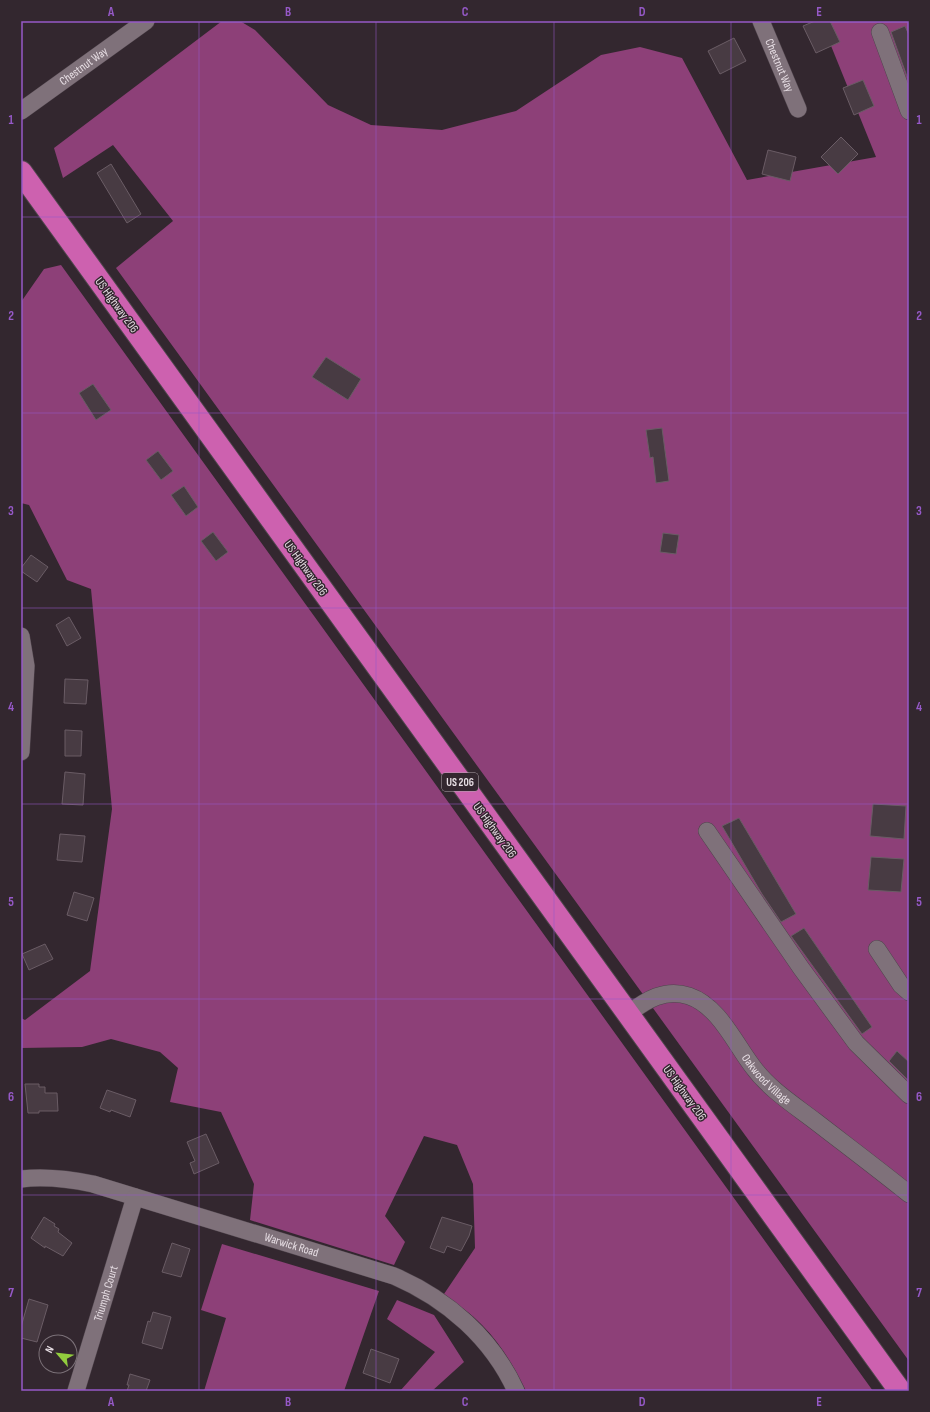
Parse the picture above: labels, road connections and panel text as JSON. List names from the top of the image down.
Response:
{
  "streets": {
    "highway": ["US Highway 206", "US 206"],
    "street": [
      "Chestnut Way",
      "Oakwood Village",
      "Warwick Road",
      "Triumph Court"
    ]
  },
  "crossings": [
    ["US Highway 206", "Oakwood Village"],
    ["Warwick Road", "Triumph Court"]
  ],
  "north": "top left",
  "grid": {
    "columns": [
      "A",
      "B",
      "C",
      "D",
      "E"
    ],
    "rows": [
      "1",
      "2",
      "3",
      "4",
      "5",
      "6",
      "7"
    ]
  }
}
